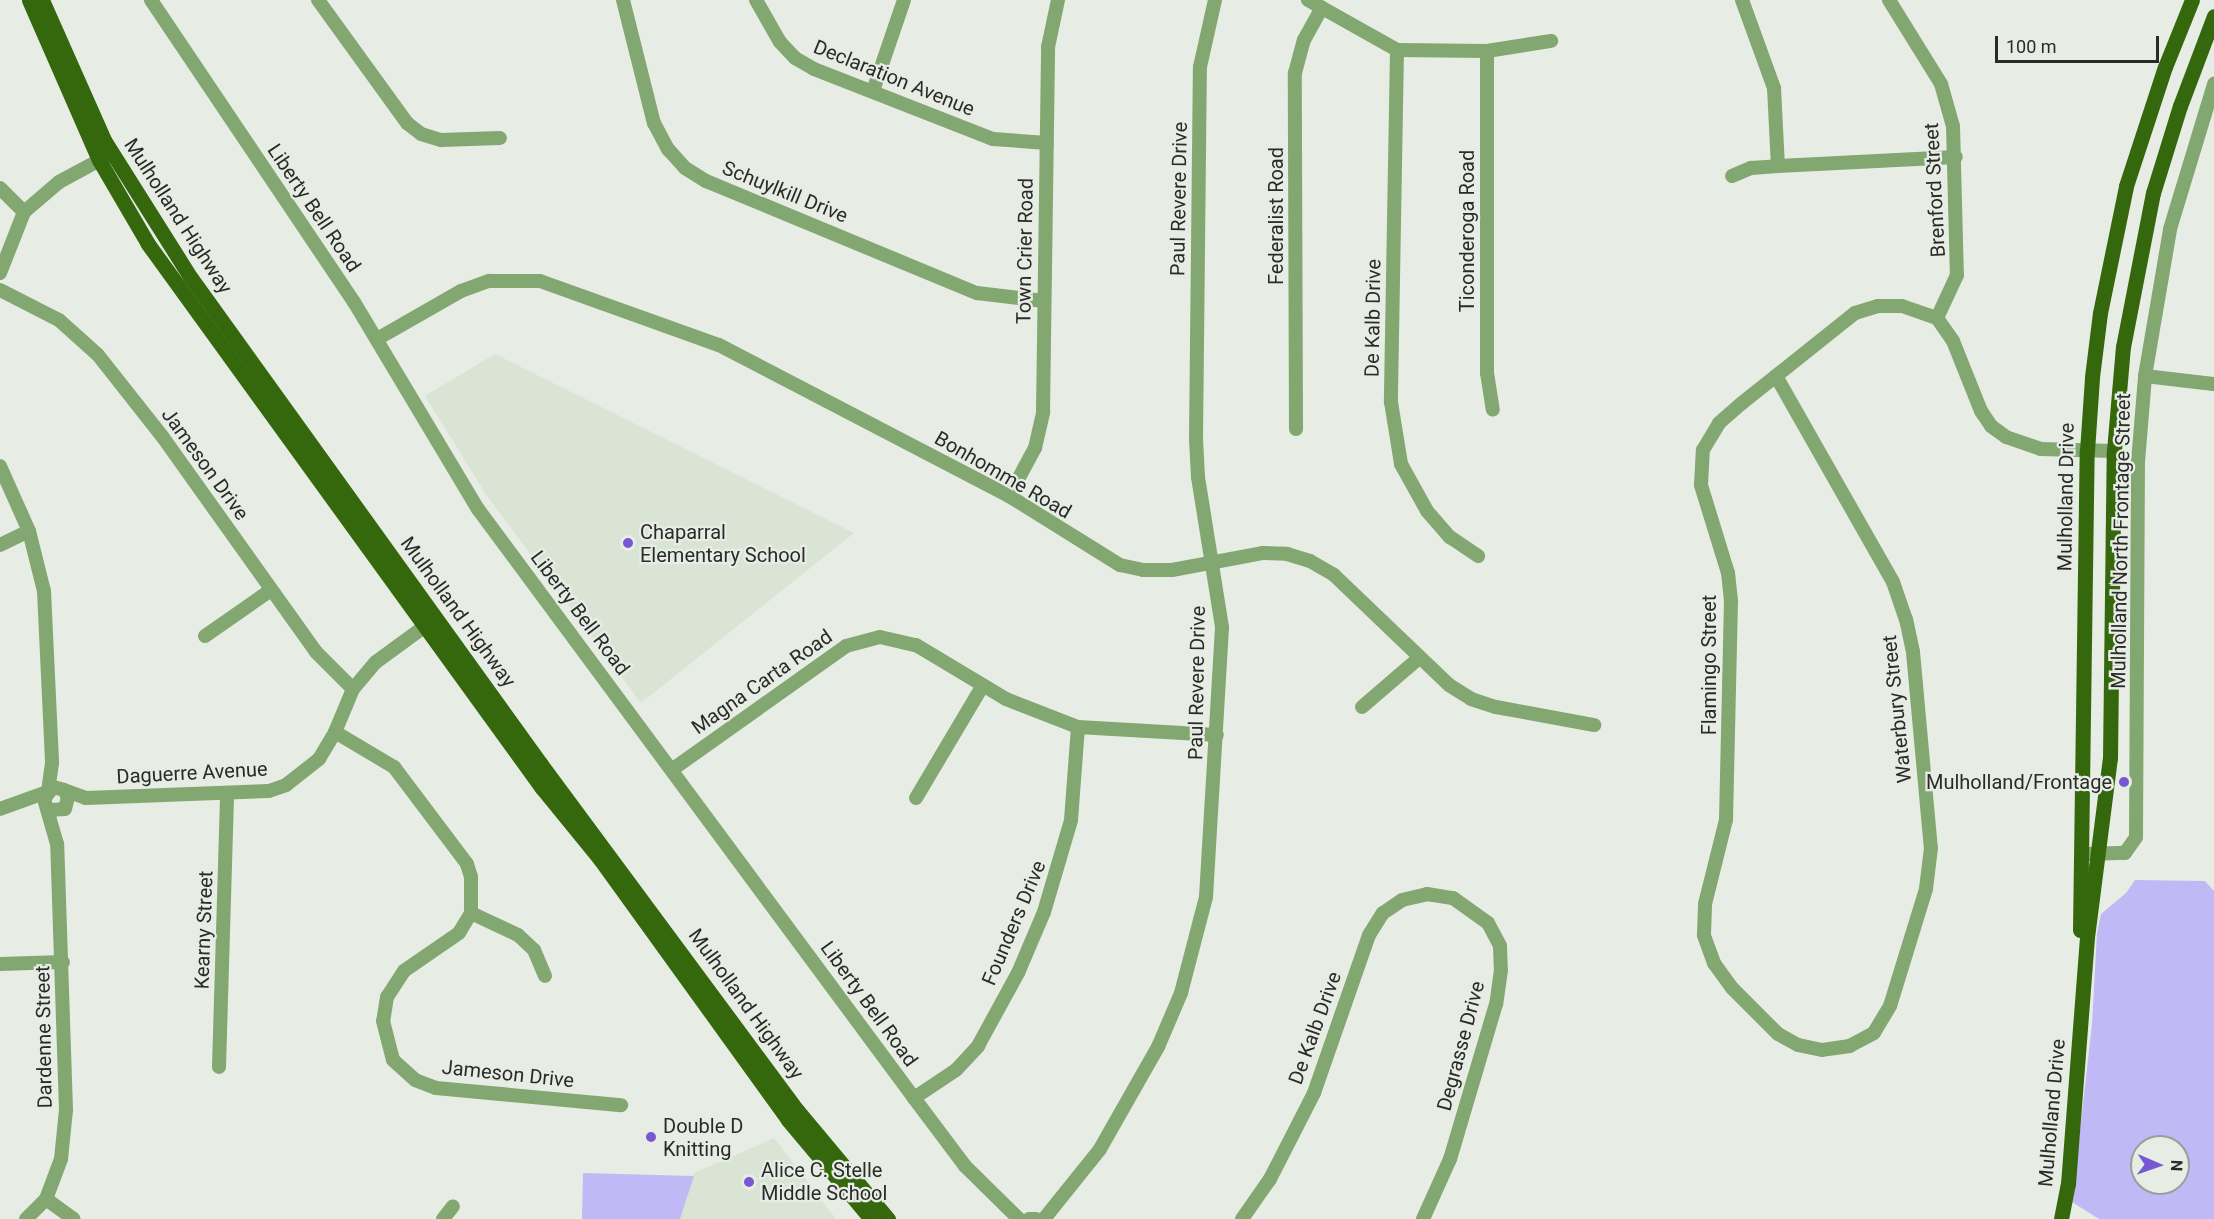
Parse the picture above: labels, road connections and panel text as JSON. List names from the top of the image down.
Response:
{
  "streets": {
    "main road": ["Mulholland Highway", "Mulholland Drive"],
    "street": [
      "Declaration Avenue",
      "Brenford Street",
      "Schuylkill Drive",
      "Paul Revere Drive",
      "Liberty Bell Road",
      "Federalist Road",
      "Ticonderoga Road",
      "Town Crier Road",
      "De Kalb Drive",
      "Jameson Drive",
      "Bonhomme Road",
      "Mulholland North Frontage Street",
      "Flamingo Street",
      "Magna Carta Road",
      "Waterbury Street",
      "Daguerre Avenue",
      "Founders Drive",
      "Kearny Street",
      "Dardenne Street",
      "Degrasse Drive"
    ]
  },
  "crossings": [
    ["Declaration Avenue", "Town Crier Road"],
    ["Brenford Street", "Flamingo Street"],
    ["Schuylkill Drive", "Town Crier Road"],
    ["Paul Revere Drive", "Bonhomme Road"],
    ["Paul Revere Drive", "Magna Carta Road"],
    ["Liberty Bell Road", "Bonhomme Road"],
    ["Liberty Bell Road", "Magna Carta Road"],
    ["Liberty Bell Road", "Founders Drive"],
    ["Mulholland Highway", "Daguerre Avenue"],
    ["Town Crier Road", "Bonhomme Road"],
    ["De Kalb Drive", "Degrasse Drive"],
    ["Jameson Drive", "Daguerre Avenue"],
    ["Mulholland Drive", "Mulholland North Frontage Street"],
    ["Flamingo Street", "Waterbury Street"],
    ["Magna Carta Road", "Founders Drive"],
    ["Daguerre Avenue", "Kearny Street"],
    ["Daguerre Avenue", "Dardenne Street"]
  ],
  "places": [
    "Chaparral Elementary School",
    "Mulholland/Frontage",
    "Double D Knitting",
    "Alice C. Stelle Middle School"
  ],
  "scale_bar": "100 m",
  "north": "right"
}
